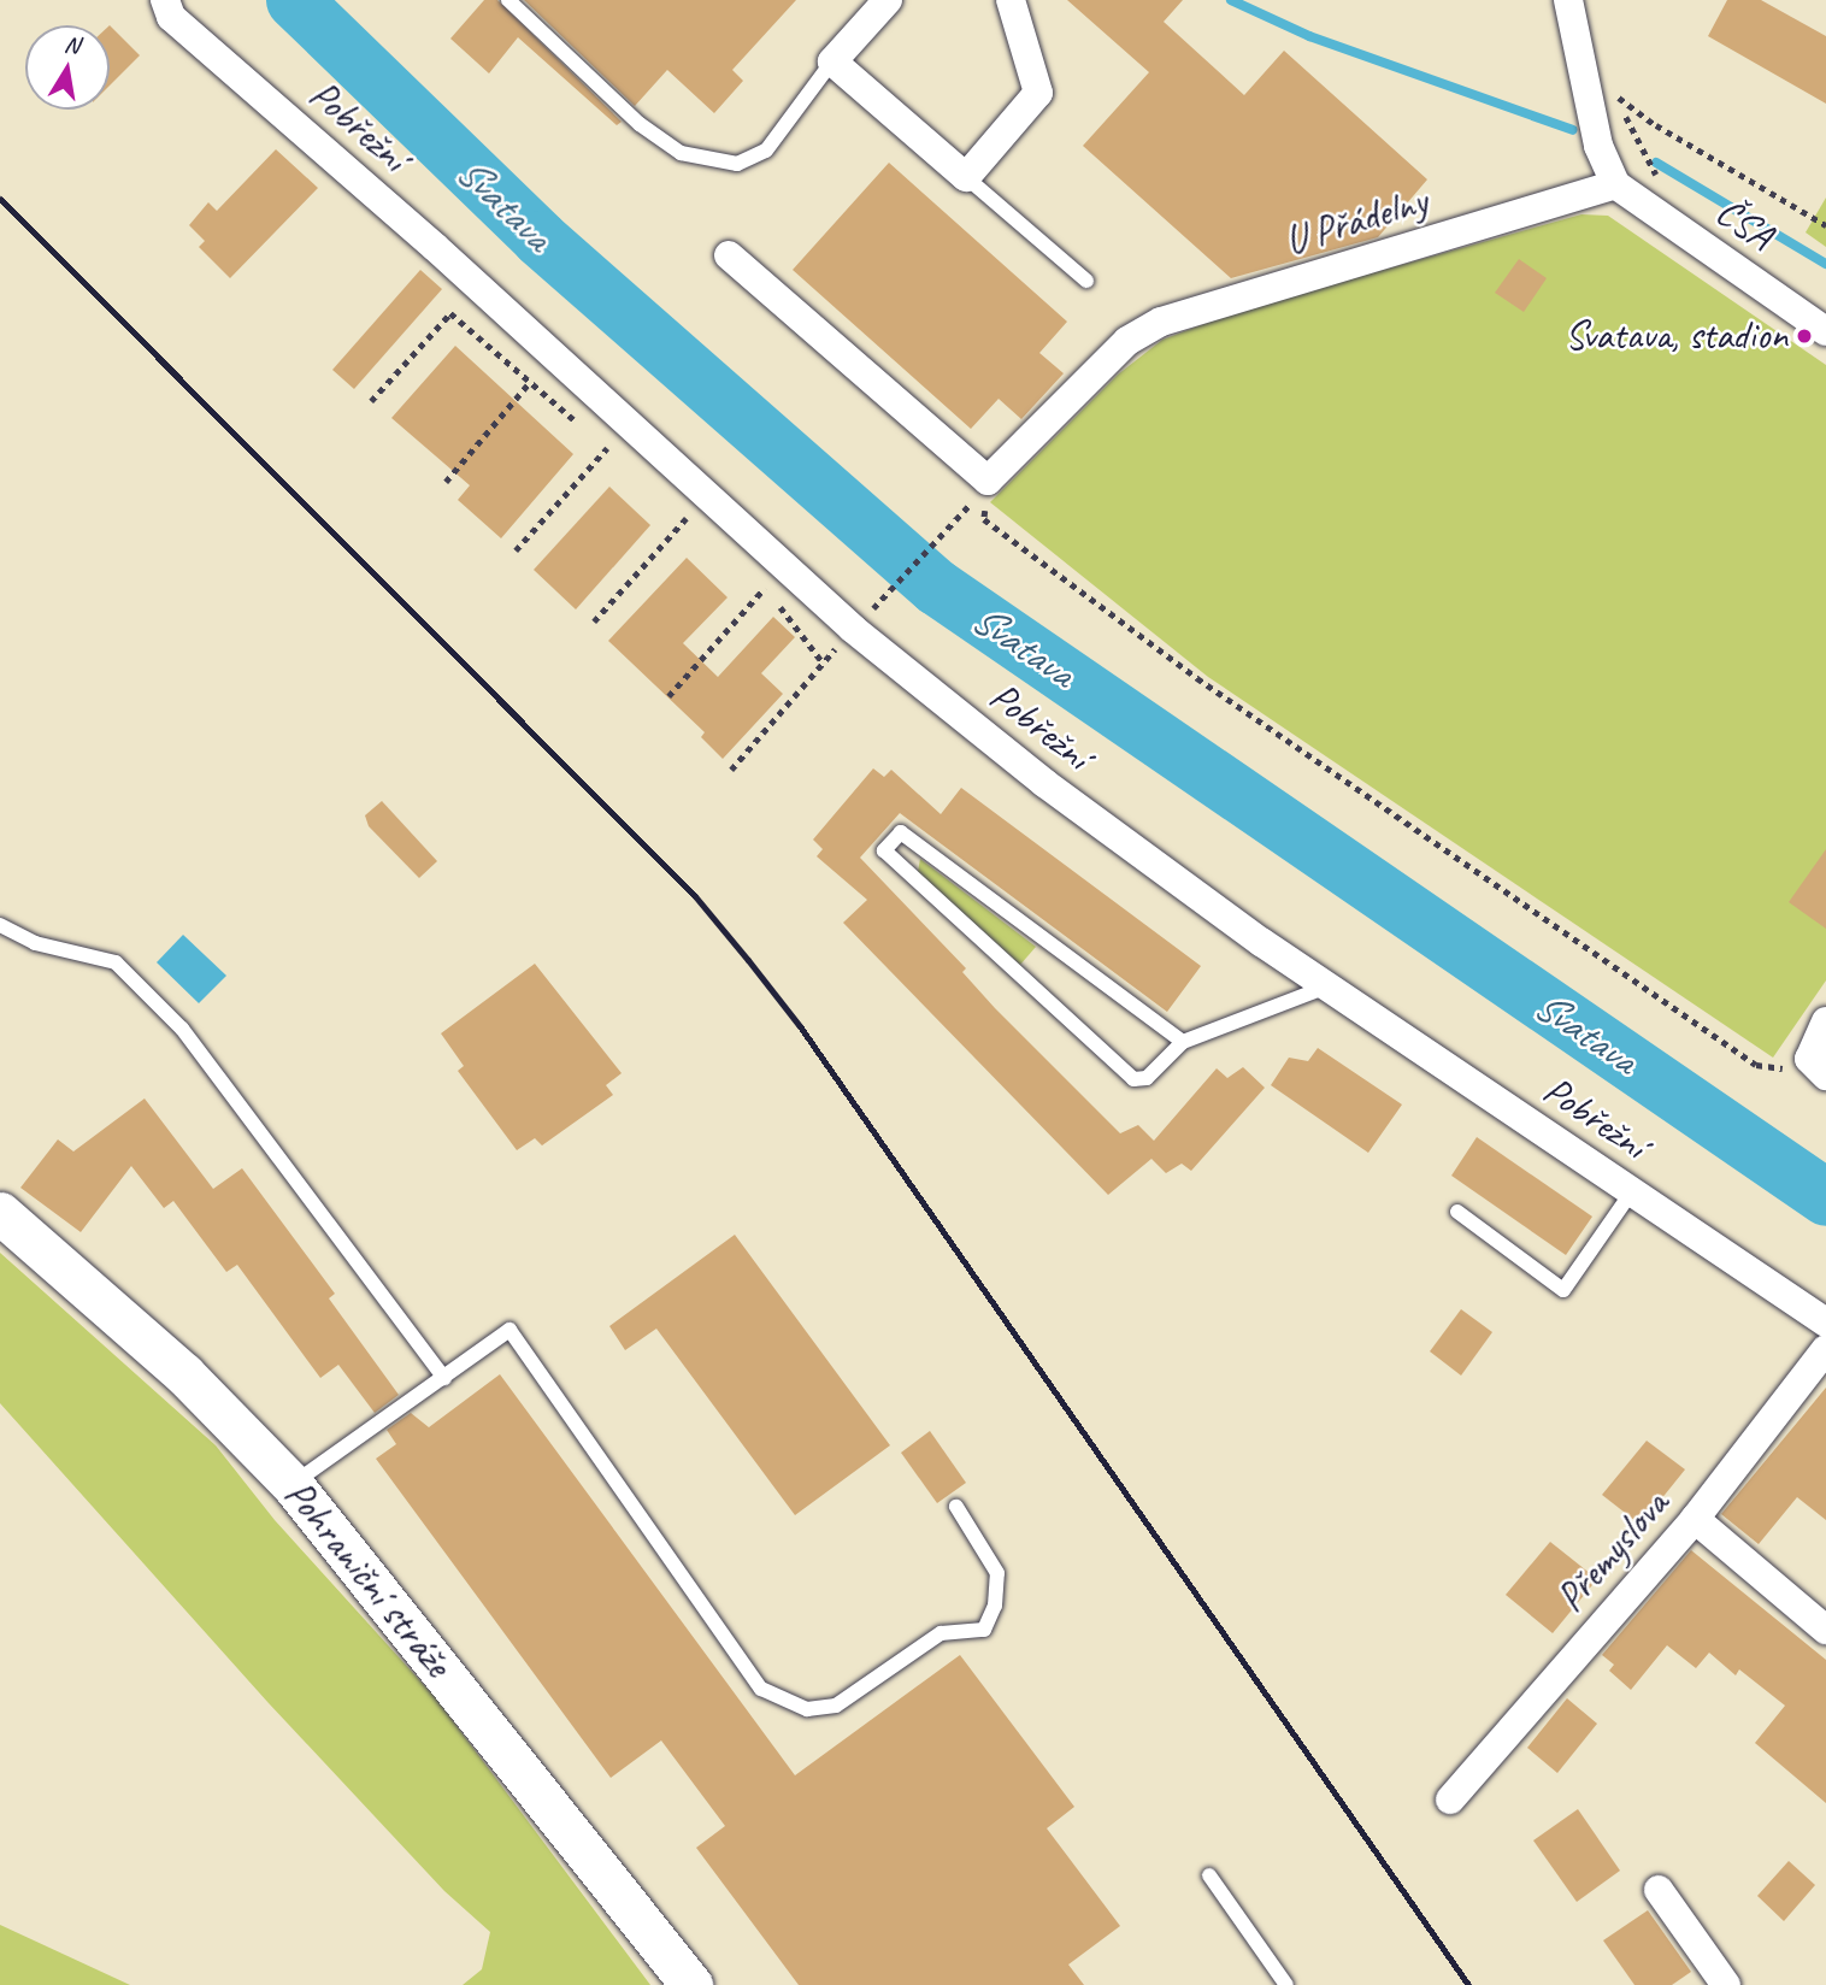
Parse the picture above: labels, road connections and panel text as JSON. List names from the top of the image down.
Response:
{
  "streets": {
    "street": [
      "Pobřežní",
      "U Přádelny",
      "ČSA",
      "Přemyslova",
      "Pohraniční stráže"
    ]
  },
  "crossings": [
    ["U Přádelny", "ČSA"]
  ],
  "water": ["Svatava"],
  "places": ["Svatava, stadion"],
  "north": "top"
}
